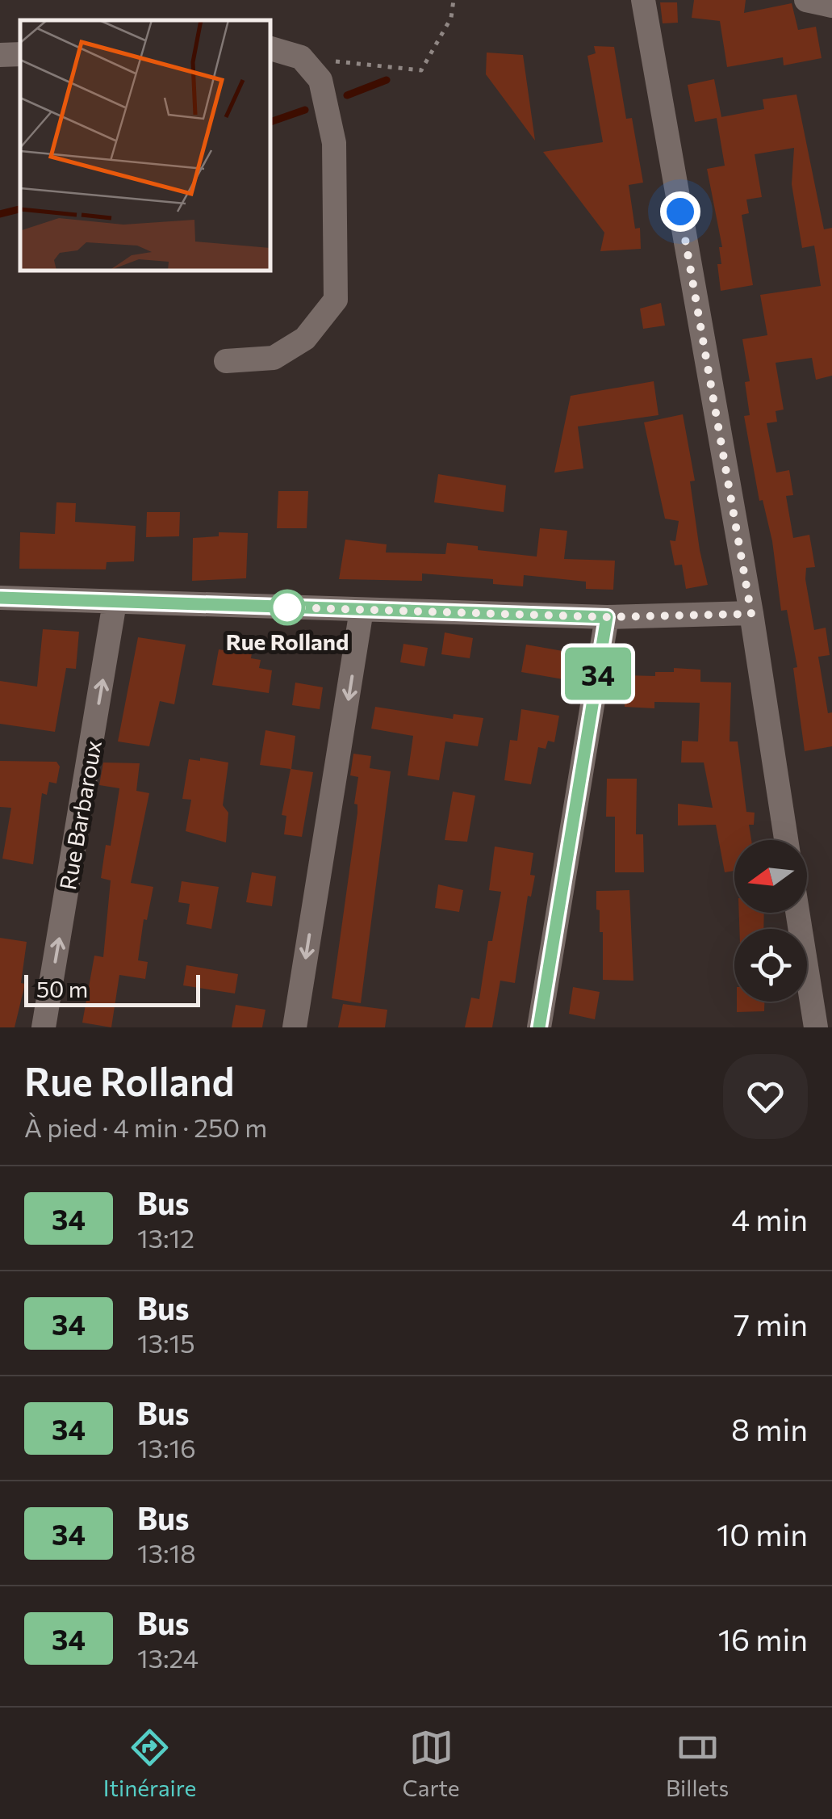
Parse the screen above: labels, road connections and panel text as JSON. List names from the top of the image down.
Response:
{
  "streets": {
    "street": ["Rue Barbaroux"]
  },
  "one_way": ["Rue Barbaroux"],
  "places": ["Rue Rolland"],
  "lines": ["bus line 34"],
  "scale_bar": "50 m",
  "north": "left",
  "page": {
    "on_map": "34",
    "scale": "50 m",
    "heading": ["Rue Rolland", "À pied · 4 min · 250 m"],
    "list": [
      {
        "mark": "34",
        "name": "Bus",
        "note": "13:12",
        "value": "4 min"
      },
      {
        "mark": "34",
        "name": "Bus",
        "note": "13:15",
        "value": "7 min"
      },
      {
        "mark": "34",
        "name": "Bus",
        "note": "13:16",
        "value": "8 min"
      },
      {
        "mark": "34",
        "name": "Bus",
        "note": "13:18",
        "value": "10 min"
      },
      {
        "mark": "34",
        "name": "Bus",
        "note": "13:24",
        "value": "16 min"
      }
    ],
    "tabs": ["Itinéraire", "Carte", "Billets"]
  }
}
